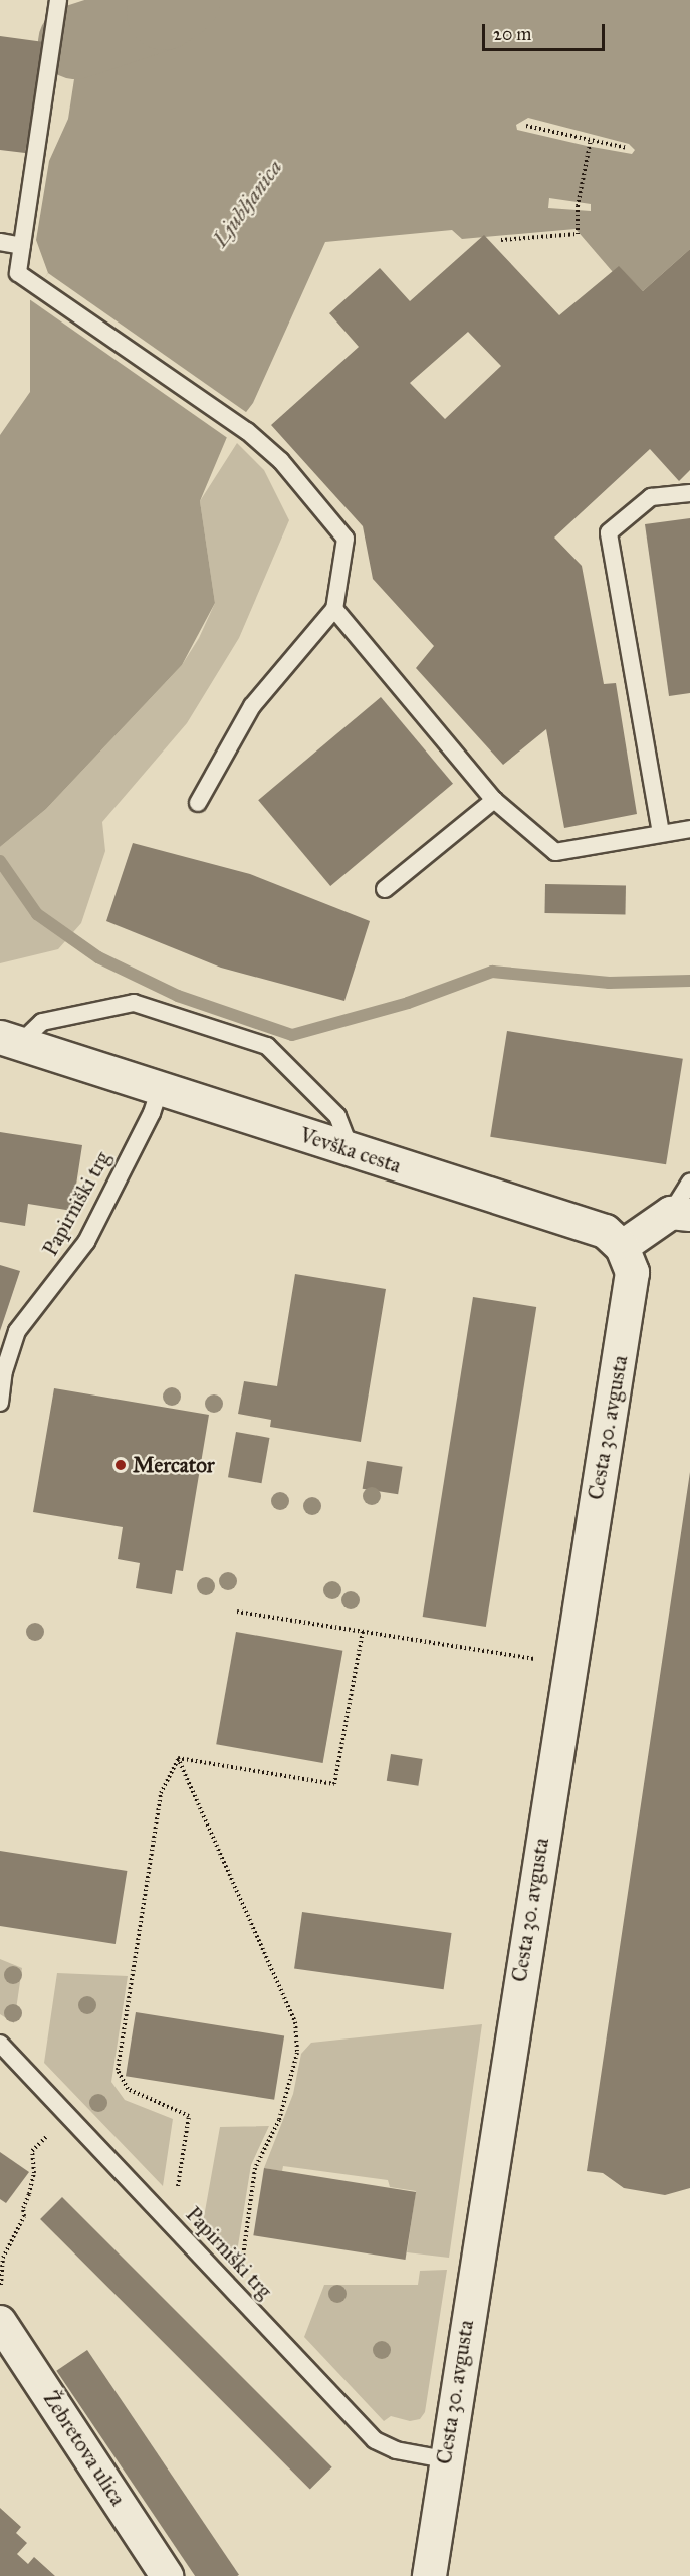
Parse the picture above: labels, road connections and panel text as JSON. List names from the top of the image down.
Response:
{
  "streets": {
    "street": ["Vevška cesta", "Cesta 30. avgusta", "Žebretova ulica"],
    "lane": ["Papirniški trg"]
  },
  "crossings": [
    ["Vevška cesta", "Papirniški trg"],
    ["Vevška cesta", "Cesta 30. avgusta"],
    ["Papirniški trg", "Cesta 30. avgusta"]
  ],
  "water": ["Ljubljanica"],
  "places": ["Mercator"],
  "scale_bar": "20 m"
}
